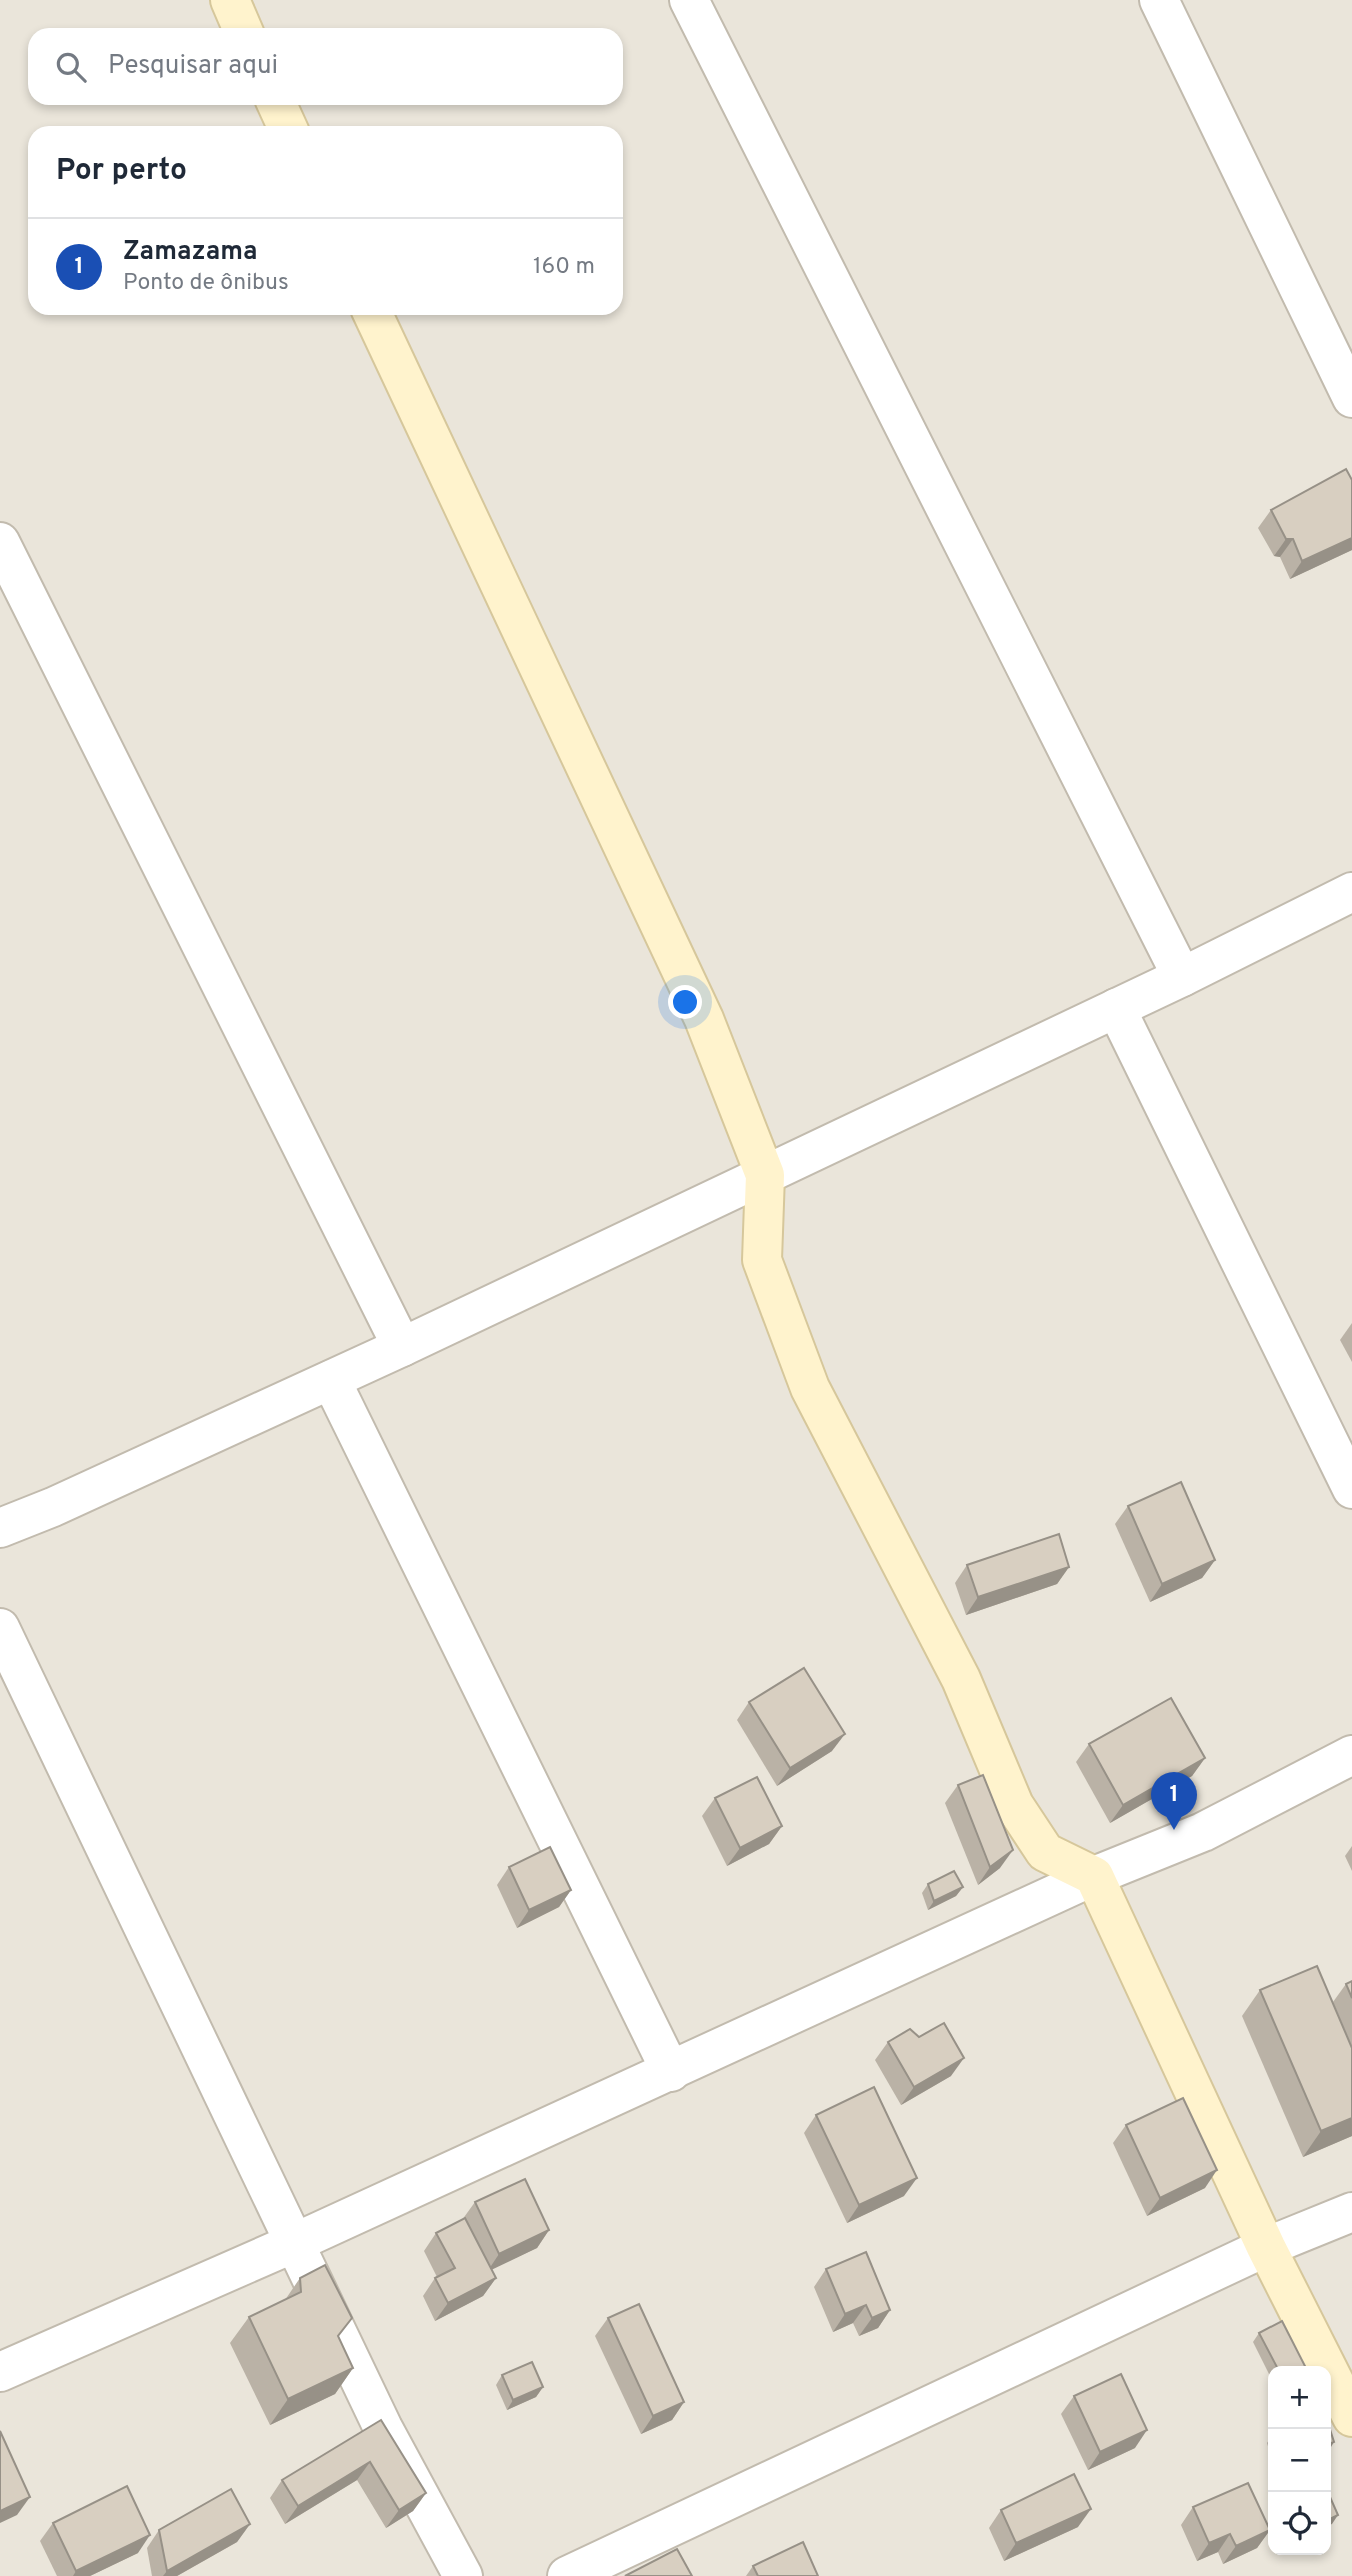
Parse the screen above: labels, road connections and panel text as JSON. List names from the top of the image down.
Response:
{
  "page": {
    "search": "Pesquisar aqui",
    "heading": "Por perto",
    "list": [
      {
        "mark": "1",
        "name": "Zamazama",
        "note": "Ponto de ônibus",
        "value": "160 m"
      }
    ],
    "pins": "1",
    "map_buttons": ["+", "−"]
  }
}
